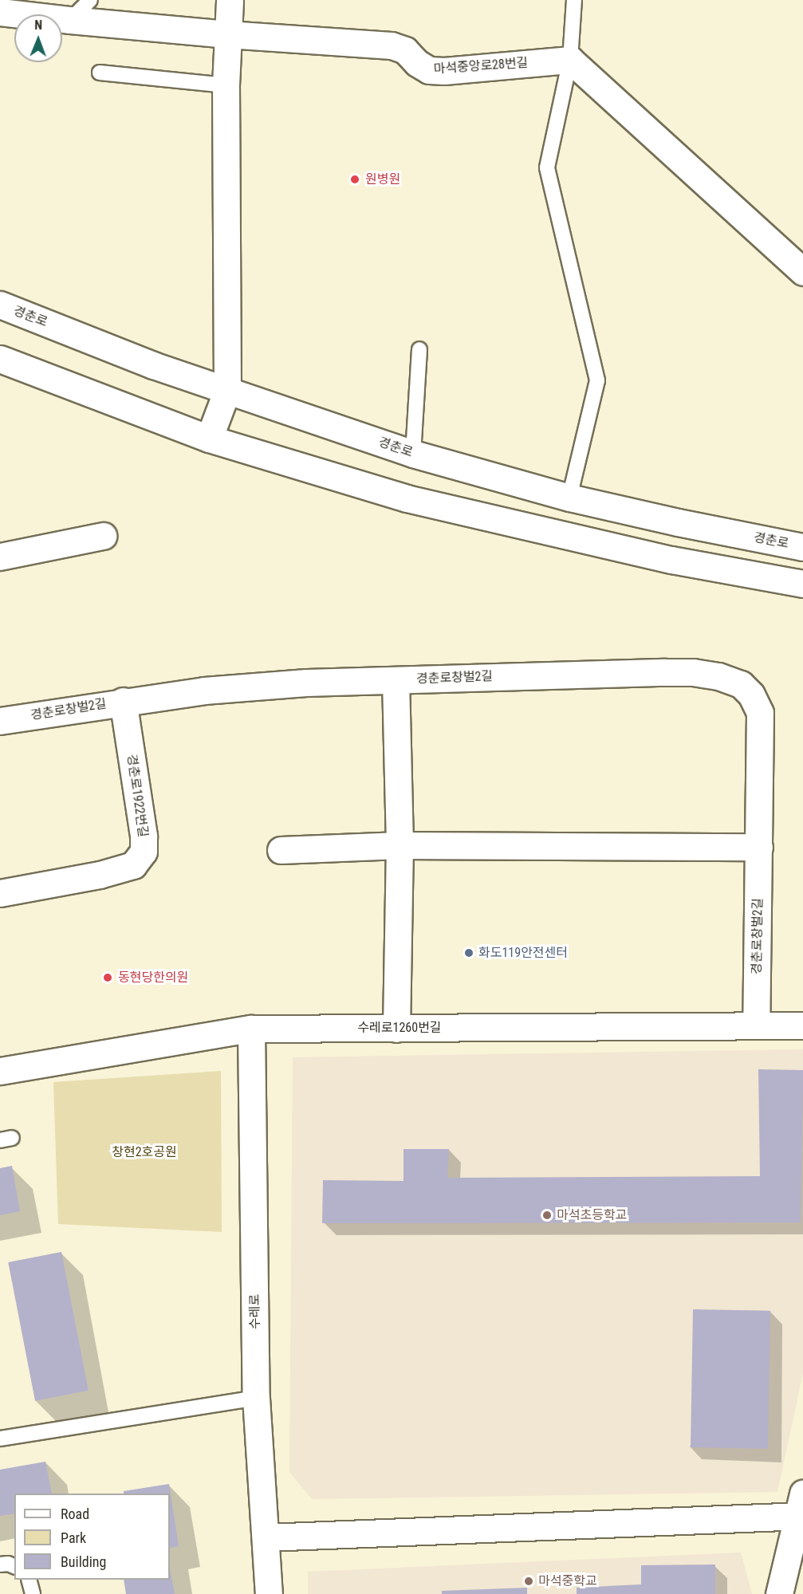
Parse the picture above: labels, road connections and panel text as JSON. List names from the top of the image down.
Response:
{
  "streets": {
    "street": [
      "마석중앙로28번길",
      "경춘로",
      "경춘로창벌2길",
      "경춘로1922번길",
      "수레로1260번길",
      "수레로"
    ]
  },
  "crossings": [
    ["경춘로창벌2길", "경춘로1922번길"],
    ["경춘로창벌2길", "수레로1260번길"],
    ["수레로1260번길", "수레로"]
  ],
  "parks": ["창현2호공원"],
  "places": [
    "원병원",
    "화도119안전센터",
    "동현당한의원",
    "마석초등학교",
    "마석중학교"
  ],
  "legend": ["Road", "Park", "Building"],
  "north": "top"
}
